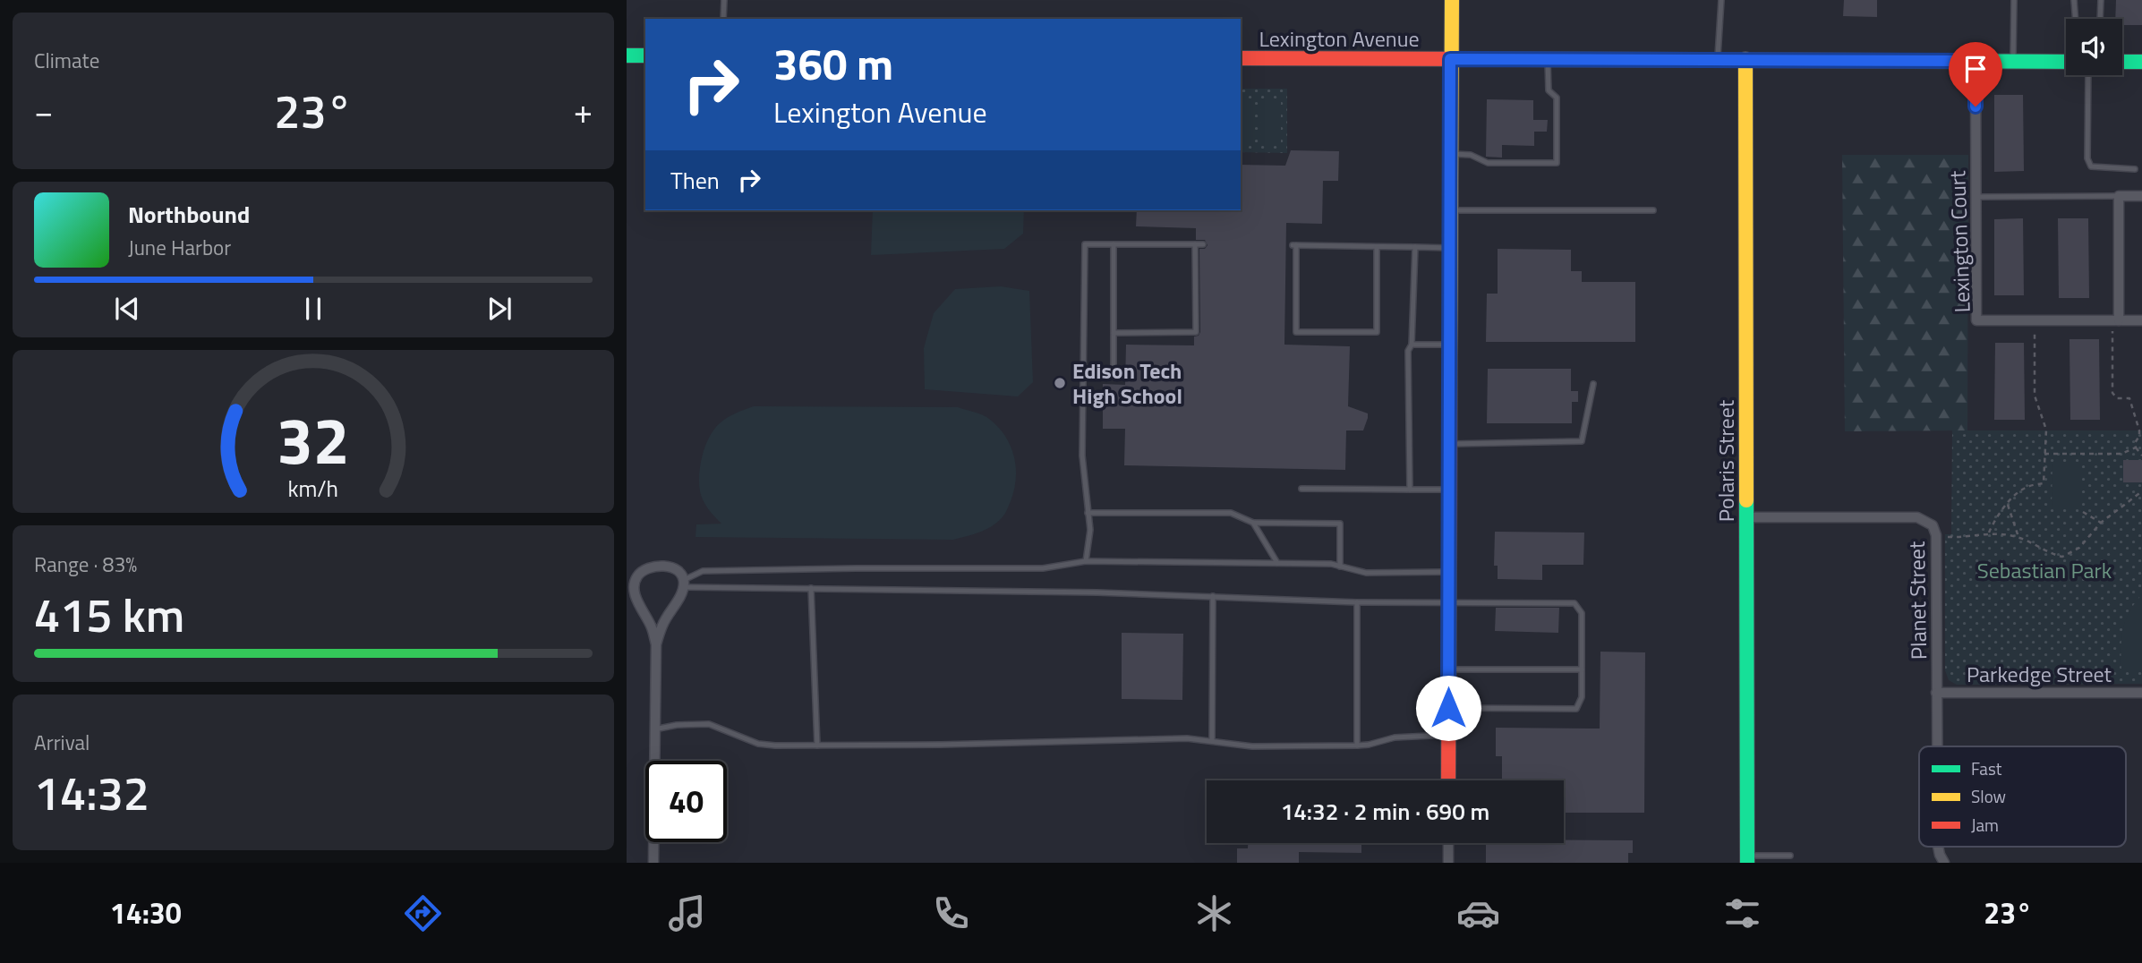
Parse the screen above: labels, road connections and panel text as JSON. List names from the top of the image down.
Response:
{
  "streets": {
    "street": [
      "Lexington Avenue",
      "Lexington Court",
      "Polaris Street",
      "Planet Street",
      "Parkedge Street"
    ]
  },
  "crossings": [
    ["Lexington Avenue", "Lexington Court"],
    ["Lexington Avenue", "Polaris Street"],
    ["Polaris Street", "Planet Street"],
    ["Planet Street", "Parkedge Street"]
  ],
  "parks": ["Sebastian Park"],
  "places": ["Edison Tech High School"],
  "legend": ["Fast", "Slow", "Jam"],
  "page": {
    "tile": [
      "Climate",
      ["Range · 83%", "415 km"],
      ["Arrival", "14:32"]
    ],
    "turn": ["360 m", "Lexington Avenue"],
    "heat": ["−", "23°", "+"],
    "then": "Then",
    "song": ["Northbound", "June Harbor"],
    "limit": "40",
    "trip": "14:32 · 2 min · 690 m",
    "tabs": ["14:30", "23°"],
    "gauge": ["32", "km/h"]
  }
}
